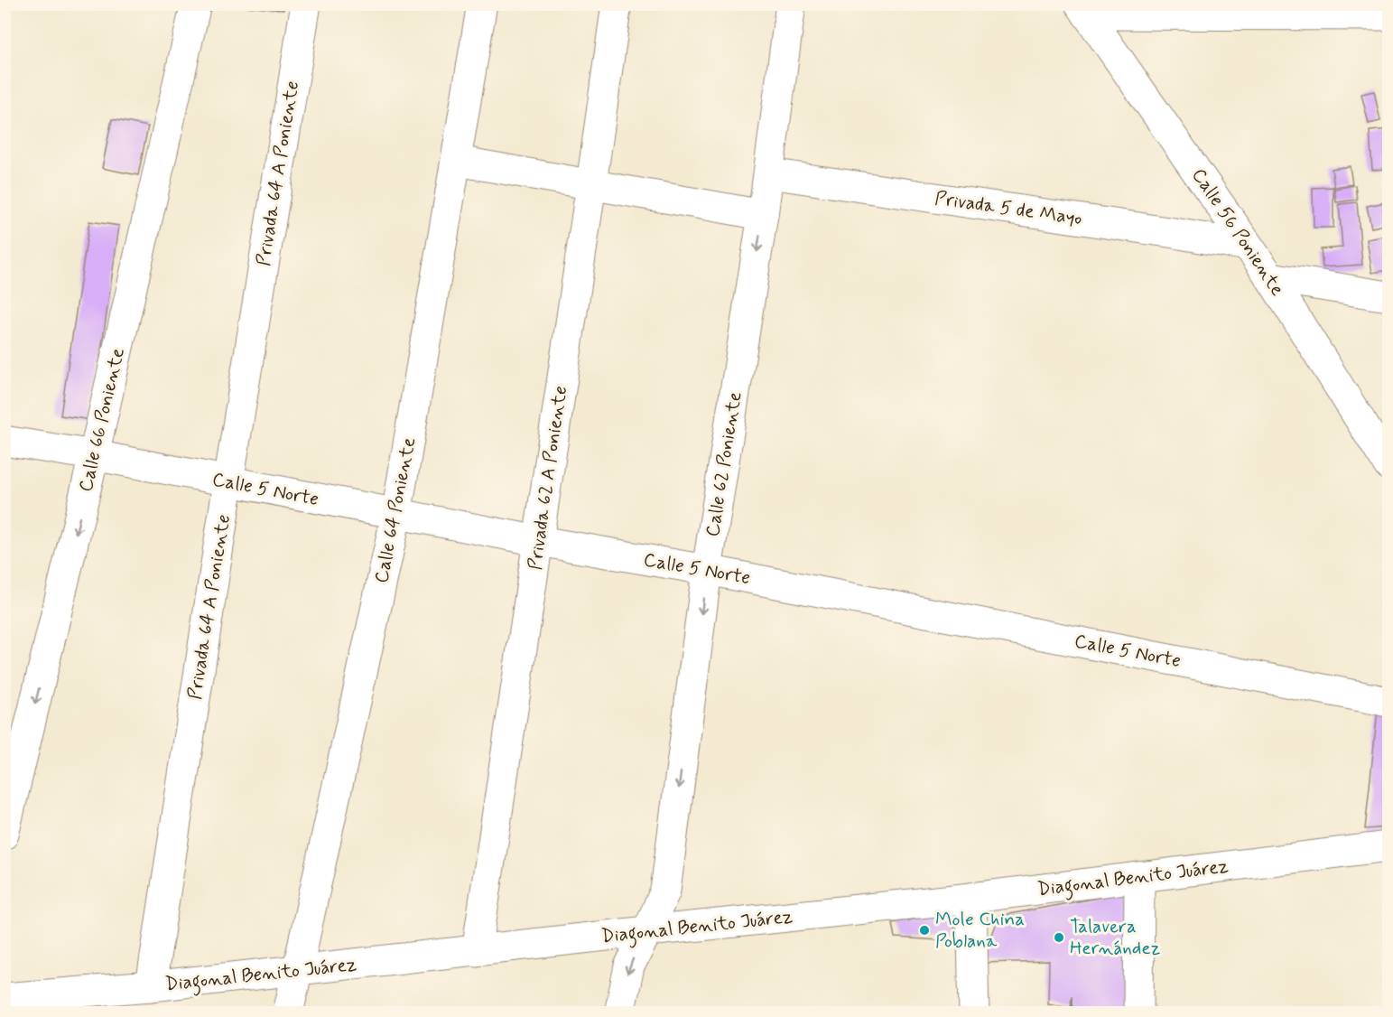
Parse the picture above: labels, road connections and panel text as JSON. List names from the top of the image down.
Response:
{
  "streets": {
    "street": [
      "Privada 64 A Poniente",
      "Privada 5 de Mayo",
      "Calle 56 Poniente",
      "Calle 66 Poniente",
      "Calle 62 Poniente",
      "Privada 62 A Poniente",
      "Calle 5 Norte",
      "Calle 64 Poniente",
      "Diagonal Benito Juárez"
    ]
  },
  "crossings": [
    ["Privada 64 A Poniente", "Calle 5 Norte"],
    ["Privada 64 A Poniente", "Diagonal Benito Juárez"],
    ["Privada 5 de Mayo", "Calle 56 Poniente"],
    ["Privada 5 de Mayo", "Calle 62 Poniente"],
    ["Calle 66 Poniente", "Calle 5 Norte"],
    ["Calle 62 Poniente", "Calle 5 Norte"],
    ["Calle 62 Poniente", "Diagonal Benito Juárez"],
    ["Privada 62 A Poniente", "Calle 5 Norte"],
    ["Privada 62 A Poniente", "Diagonal Benito Juárez"],
    ["Calle 5 Norte", "Calle 64 Poniente"],
    ["Calle 64 Poniente", "Diagonal Benito Juárez"]
  ],
  "one_way": ["Calle 66 Poniente", "Calle 62 Poniente"],
  "places": ["Mole China Poblana", "Talavera Hernández"]
}
